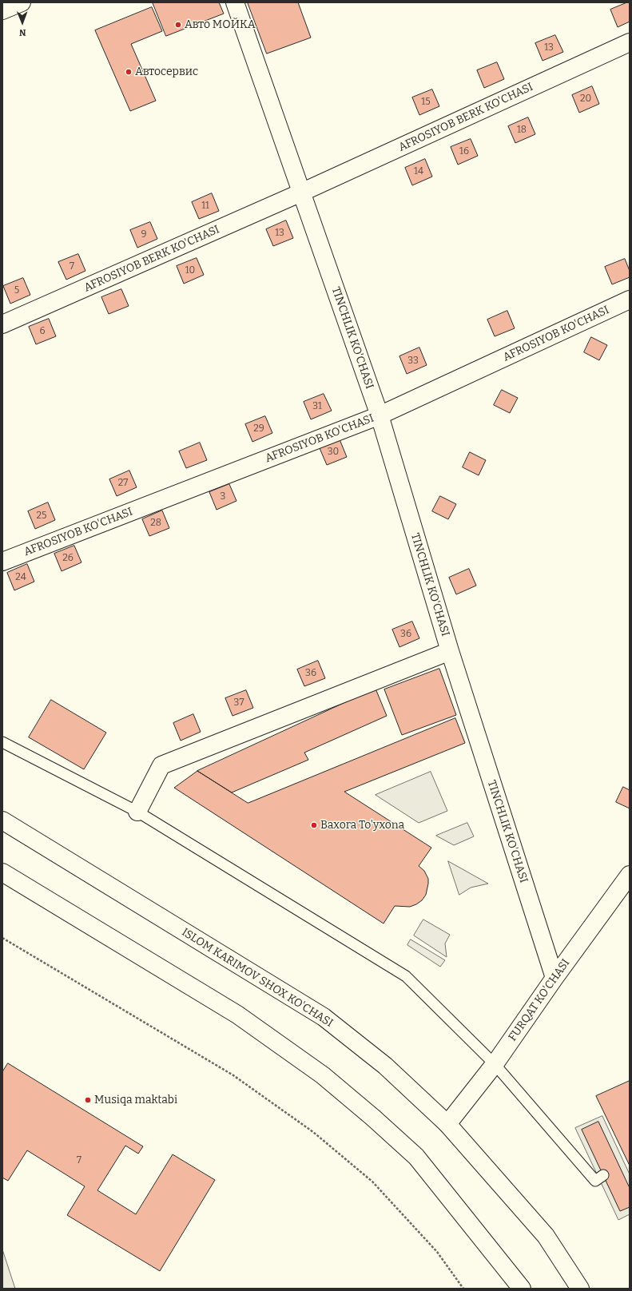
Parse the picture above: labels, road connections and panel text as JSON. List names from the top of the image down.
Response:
{
  "streets": {
    "street": [
      "AFROSIYOB BERK KO'CHASI",
      "AFROSIYOB KO'CHASI",
      "TINCHLIK KO'CHASI",
      "ISLOM KARIMOV SHOX KO'CHASI",
      "FURQAT KO'CHASI"
    ]
  },
  "crossings": [
    ["AFROSIYOB BERK KO'CHASI", "TINCHLIK KO'CHASI"],
    ["AFROSIYOB KO'CHASI", "TINCHLIK KO'CHASI"],
    ["TINCHLIK KO'CHASI", "FURQAT KO'CHASI"],
    ["ISLOM KARIMOV SHOX KO'CHASI", "FURQAT KO'CHASI"]
  ],
  "places": [
    "Авто МОЙКА",
    "Автосервис",
    "Baxora To'yxona",
    "Musiqa maktabi"
  ],
  "house_numbers": [
    "13",
    "20",
    "15",
    "18",
    "16",
    "14",
    "11",
    "13",
    "9",
    "7",
    "10",
    "5",
    "6",
    "33",
    "31",
    "29",
    "30",
    "27",
    "3",
    "25",
    "28",
    "26",
    "24",
    "36",
    "36",
    "37",
    "7"
  ],
  "north": "bottom"
}
